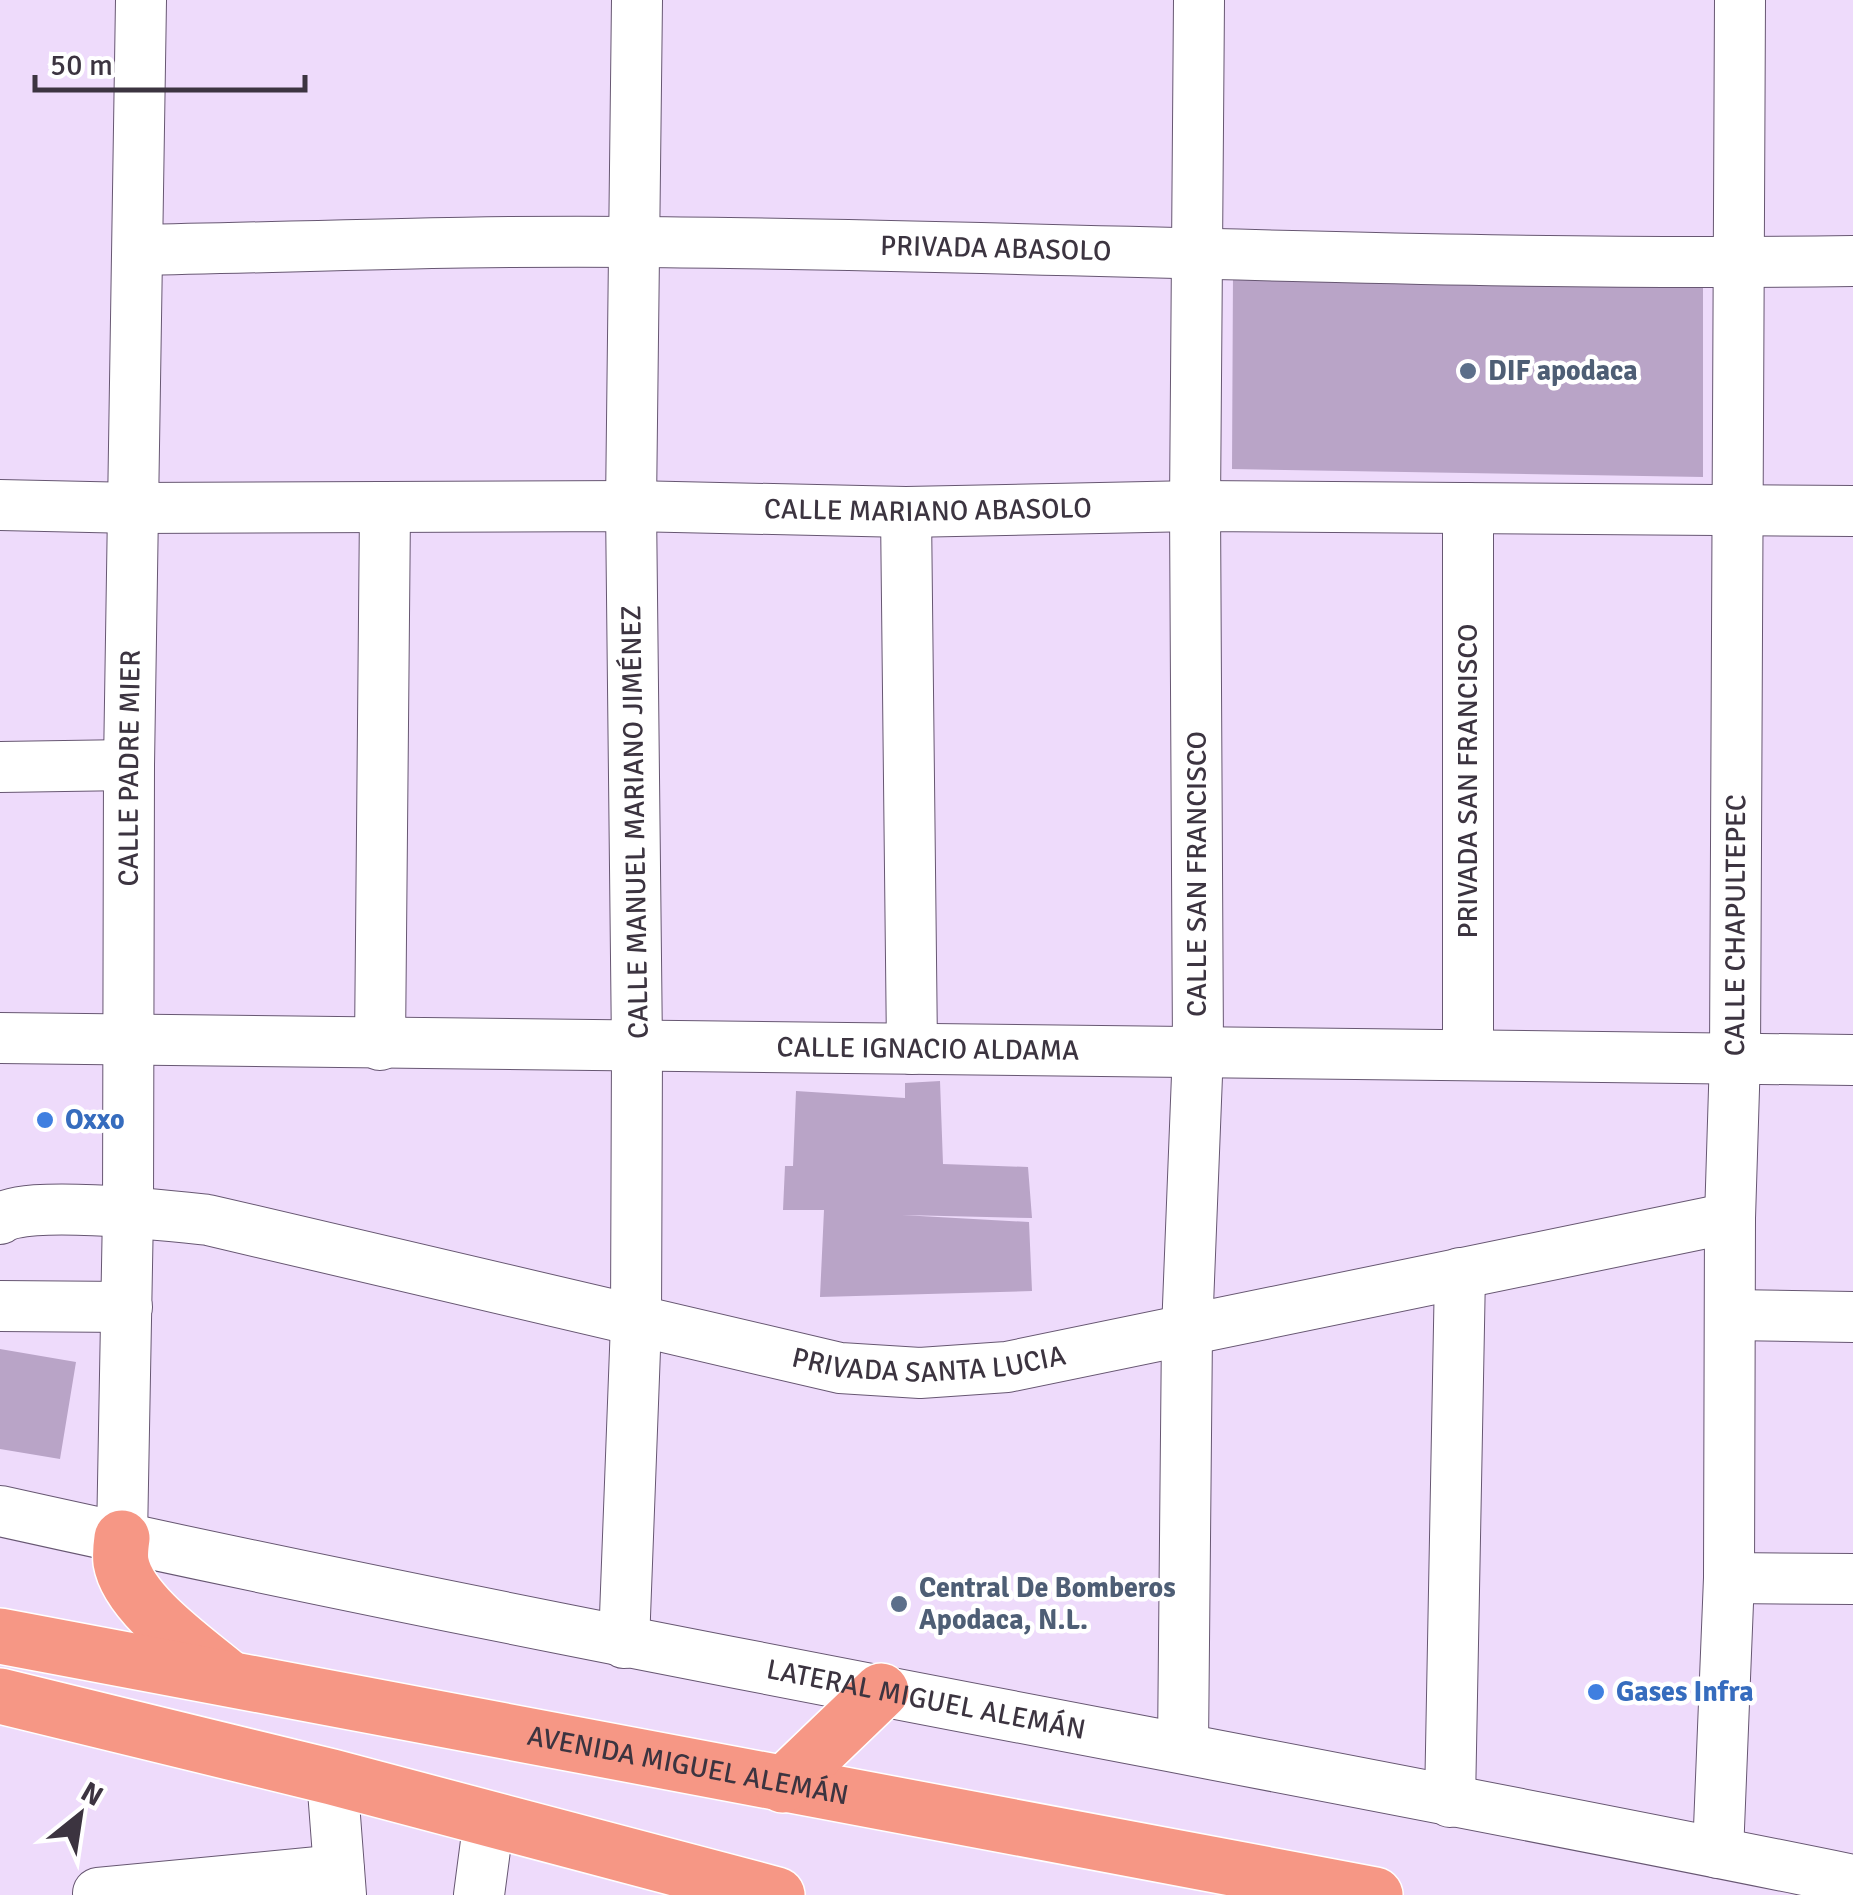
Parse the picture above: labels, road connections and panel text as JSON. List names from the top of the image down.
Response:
{
  "streets": {
    "highway": ["AVENIDA MIGUEL ALEMÁN"],
    "street": [
      "PRIVADA ABASOLO",
      "CALLE MARIANO ABASOLO",
      "CALLE PADRE MIER",
      "PRIVADA SAN FRANCISCO",
      "CALLE MANUEL MARIANO JIMÉNEZ",
      "CALLE SAN FRANCISCO",
      "CALLE CHAPULTEPEC",
      "CALLE IGNACIO ALDAMA",
      "PRIVADA SANTA LUCIA",
      "LATERAL MIGUEL ALEMÁN"
    ]
  },
  "crossings": [
    ["PRIVADA ABASOLO", "CALLE PADRE MIER"],
    ["PRIVADA ABASOLO", "CALLE MANUEL MARIANO JIMÉNEZ"],
    ["PRIVADA ABASOLO", "CALLE SAN FRANCISCO"],
    ["PRIVADA ABASOLO", "CALLE CHAPULTEPEC"],
    ["CALLE MARIANO ABASOLO", "CALLE PADRE MIER"],
    ["CALLE MARIANO ABASOLO", "PRIVADA SAN FRANCISCO"],
    ["CALLE MARIANO ABASOLO", "CALLE MANUEL MARIANO JIMÉNEZ"],
    ["CALLE MARIANO ABASOLO", "CALLE SAN FRANCISCO"],
    ["CALLE MARIANO ABASOLO", "CALLE CHAPULTEPEC"],
    ["CALLE PADRE MIER", "CALLE IGNACIO ALDAMA"],
    ["CALLE PADRE MIER", "PRIVADA SANTA LUCIA"],
    ["CALLE PADRE MIER", "LATERAL MIGUEL ALEMÁN"],
    ["PRIVADA SAN FRANCISCO", "CALLE IGNACIO ALDAMA"],
    ["CALLE MANUEL MARIANO JIMÉNEZ", "CALLE IGNACIO ALDAMA"],
    ["CALLE MANUEL MARIANO JIMÉNEZ", "PRIVADA SANTA LUCIA"],
    ["CALLE MANUEL MARIANO JIMÉNEZ", "LATERAL MIGUEL ALEMÁN"],
    ["CALLE SAN FRANCISCO", "CALLE IGNACIO ALDAMA"],
    ["CALLE SAN FRANCISCO", "PRIVADA SANTA LUCIA"],
    ["CALLE SAN FRANCISCO", "LATERAL MIGUEL ALEMÁN"],
    ["CALLE CHAPULTEPEC", "CALLE IGNACIO ALDAMA"],
    ["CALLE CHAPULTEPEC", "PRIVADA SANTA LUCIA"],
    ["CALLE CHAPULTEPEC", "LATERAL MIGUEL ALEMÁN"]
  ],
  "places": [
    "DIF apodaca",
    "Oxxo",
    "Central De Bomberos Apodaca, N.L.",
    "Gases Infra"
  ],
  "scale_bar": "50 m",
  "north": "top right"
}
